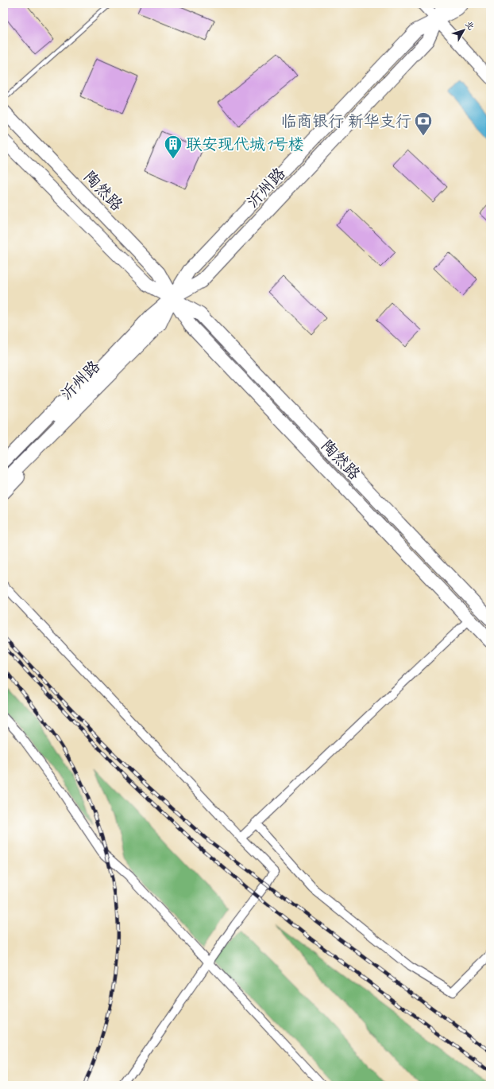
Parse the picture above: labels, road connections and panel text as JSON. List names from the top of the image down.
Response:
{
  "streets": {
    "main road": ["沂州路", "陶然路"]
  },
  "crossings": [
    ["沂州路", "陶然路"]
  ],
  "places": {
    "bank": ["临商银行 新华支行"],
    "building": ["联安现代城1号楼"]
  },
  "north": "top right"
}
